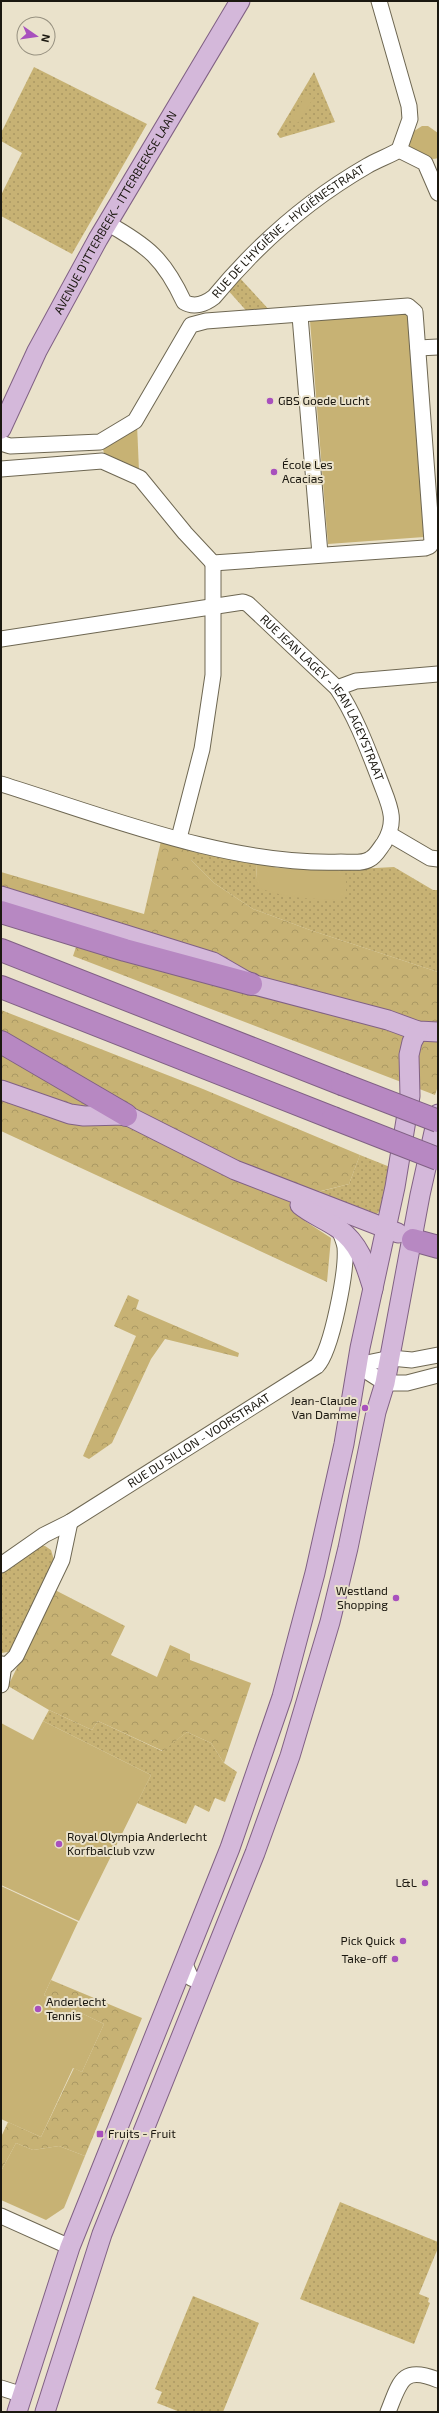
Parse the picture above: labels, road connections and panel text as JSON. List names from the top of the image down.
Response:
{
  "streets": {
    "main road": ["AVENUE D'ITTERBEEK - ITTERBEEKSE LAAN"],
    "street": ["RUE DE L'HYGIÈNE - HYGIËNESTRAAT", "RUE JEAN LAGEY - JEAN LAGEYSTRAAT", "RUE DU SILLON - VOORSTRAAT"]
  },
  "crossings": [
    ["AVENUE D'ITTERBEEK - ITTERBEEKSE LAAN", "RUE DE L'HYGIÈNE - HYGIËNESTRAAT"]
  ],
  "places": {
    "other": [
      "GBS Goede Lucht",
      "École Les Acacias",
      "Jean-Claude Van Damme",
      "Westland Shopping",
      "Royal Olympia Anderlecht Korfbalclub vzw",
      "L&L",
      "Pick Quick",
      "Take-off",
      "Anderlecht Tennis"
    ],
    "transit": ["Fruits - Fruit"]
  },
  "north": "right"
}
